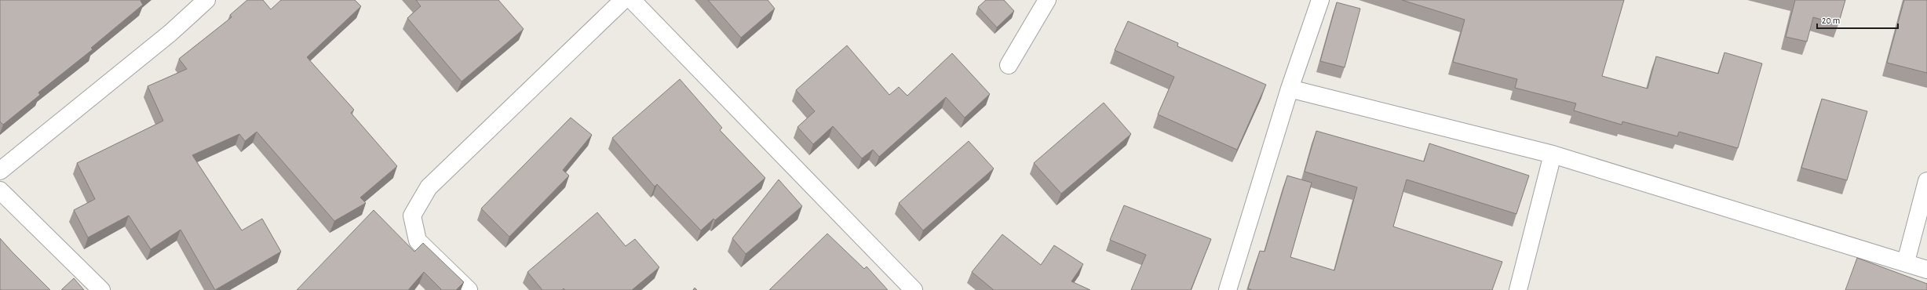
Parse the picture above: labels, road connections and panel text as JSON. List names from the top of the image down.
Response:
{
  "scale_bar": "20 m"
}
